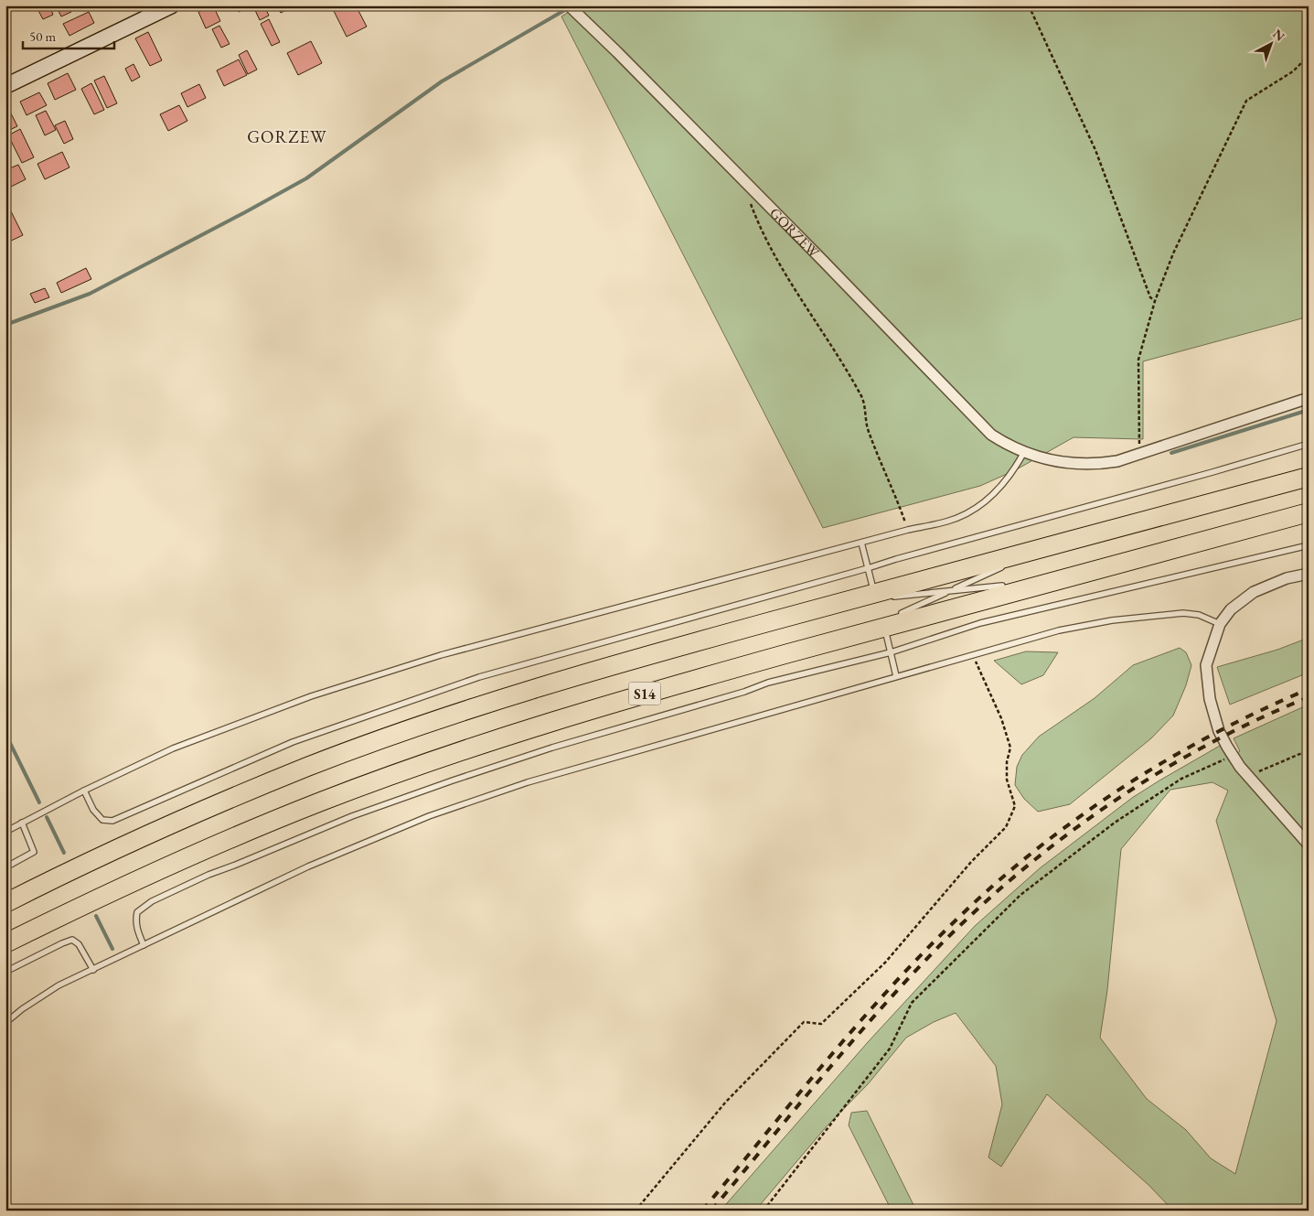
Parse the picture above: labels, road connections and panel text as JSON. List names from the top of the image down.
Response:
{
  "streets": {
    "highway": ["S14"],
    "street": ["GORZEW"]
  },
  "districts": ["GORZEW"],
  "scale_bar": "50 m",
  "north": "top right"
}
